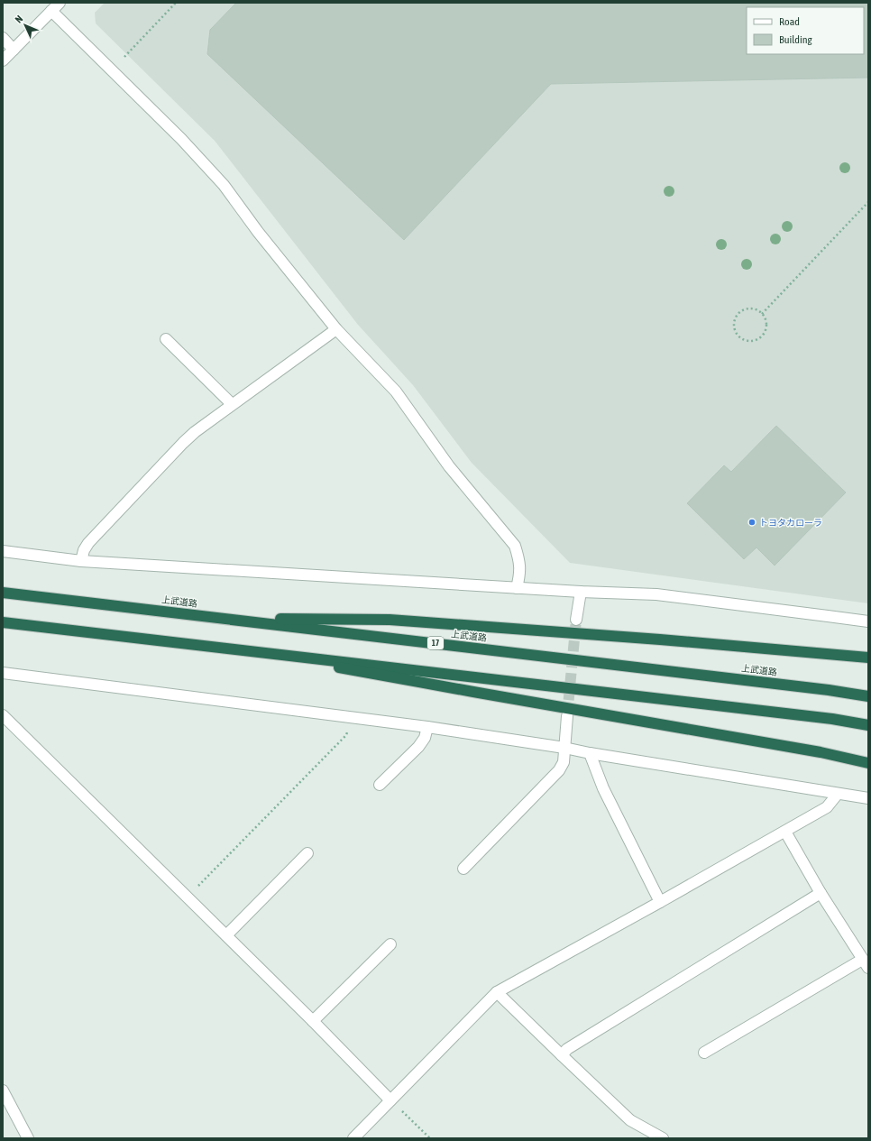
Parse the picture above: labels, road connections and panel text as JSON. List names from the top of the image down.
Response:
{
  "streets": {
    "highway": ["上武道路", "17"]
  },
  "places": ["トヨタカローラ"],
  "legend": ["Road", "Building"],
  "north": "top left"
}
